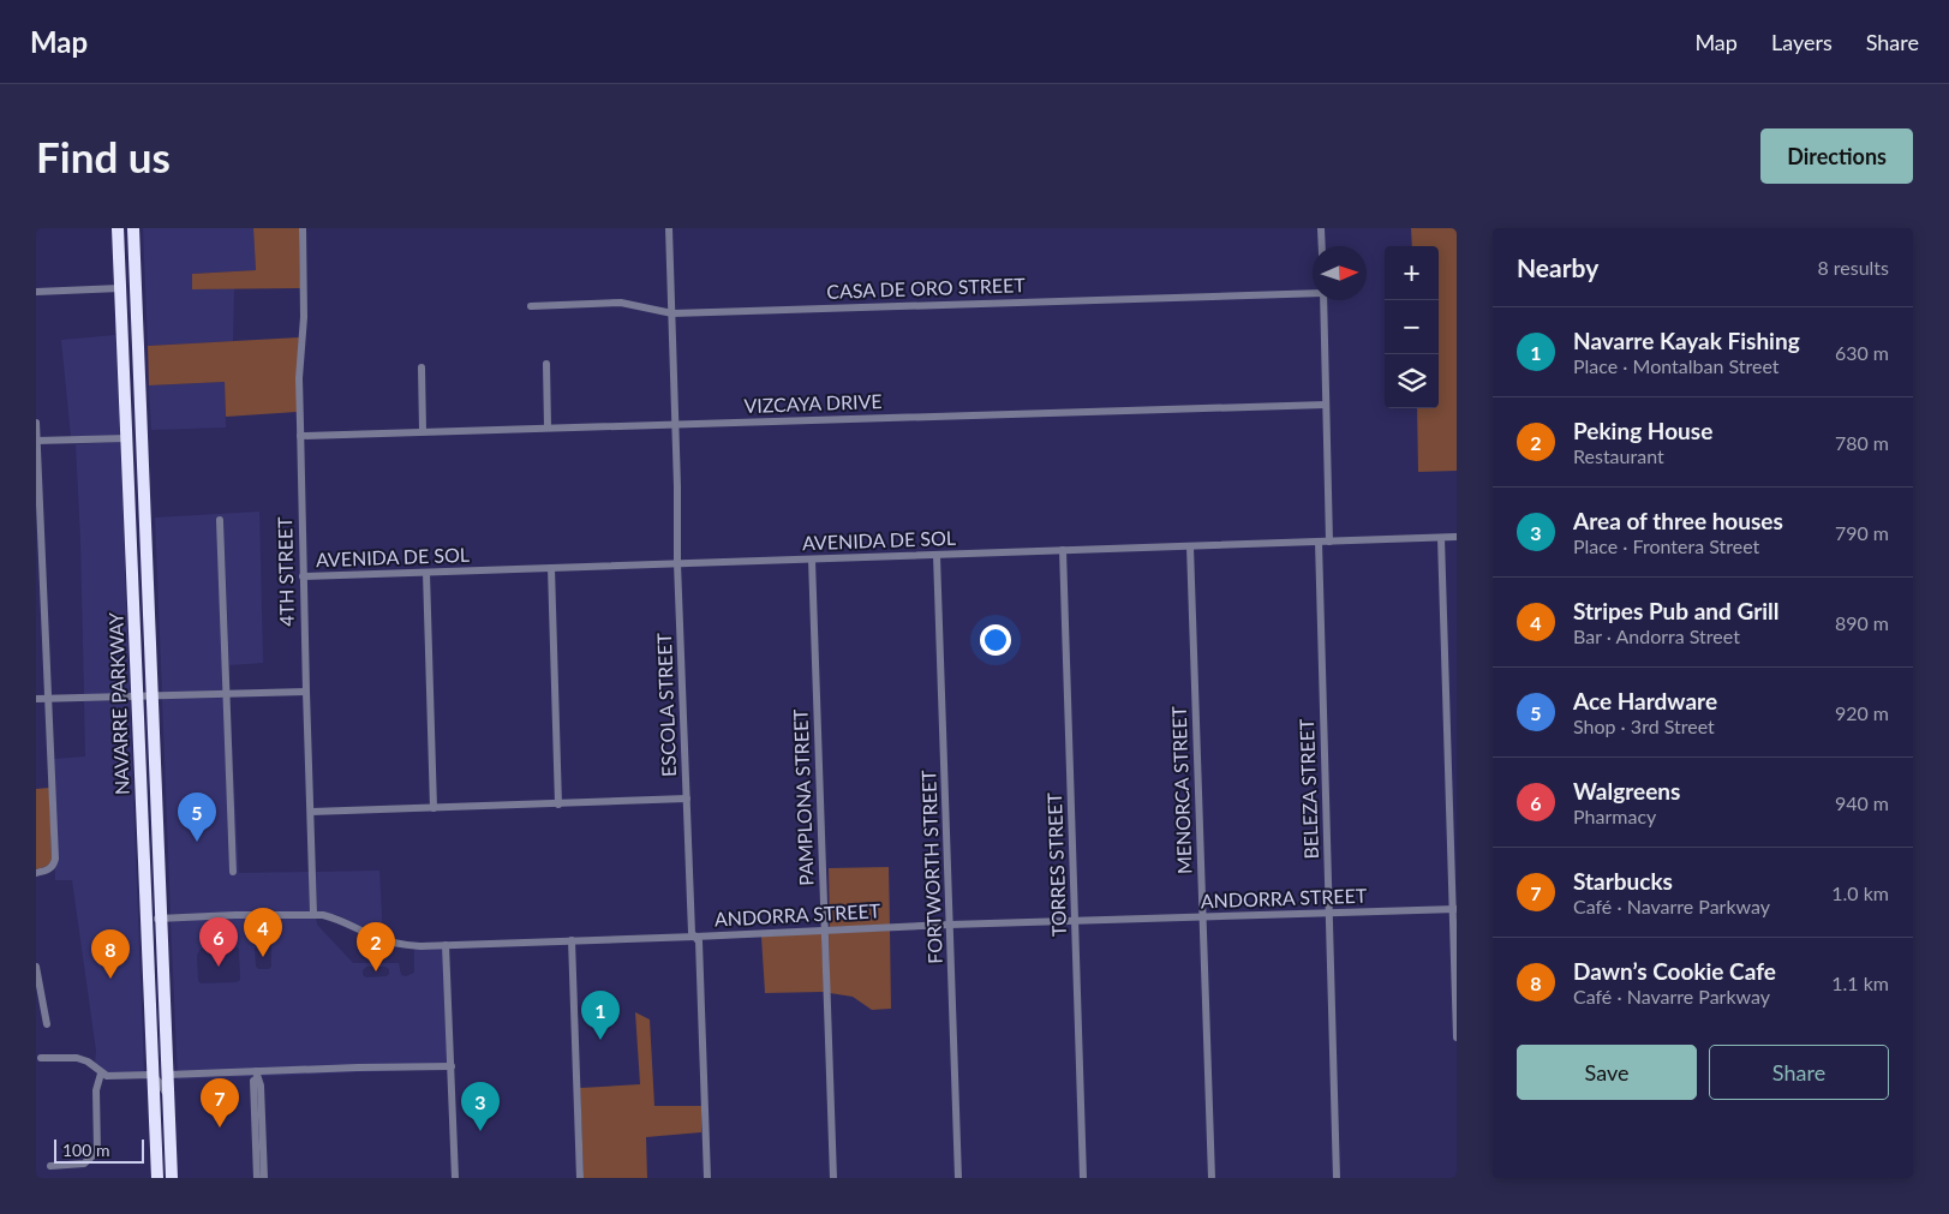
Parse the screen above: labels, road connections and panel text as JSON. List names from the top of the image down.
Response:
{
  "streets": {
    "highway": ["NAVARRE PARKWAY"],
    "street": [
      "CASA DE ORO STREET",
      "VIZCAYA DRIVE",
      "AVENIDA DE SOL",
      "4TH STREET",
      "ESCOLA STREET",
      "BELEZA STREET",
      "MENORCA STREET",
      "PAMPLONA STREET",
      "TORRES STREET",
      "FORTWORTH STREET",
      "ANDORRA STREET"
    ]
  },
  "crossings": [
    ["CASA DE ORO STREET", "ESCOLA STREET"],
    ["VIZCAYA DRIVE", "4TH STREET"],
    ["VIZCAYA DRIVE", "ESCOLA STREET"],
    ["AVENIDA DE SOL", "4TH STREET"],
    ["AVENIDA DE SOL", "ESCOLA STREET"],
    ["AVENIDA DE SOL", "BELEZA STREET"],
    ["AVENIDA DE SOL", "MENORCA STREET"],
    ["AVENIDA DE SOL", "PAMPLONA STREET"],
    ["AVENIDA DE SOL", "TORRES STREET"],
    ["AVENIDA DE SOL", "FORTWORTH STREET"],
    ["4TH STREET", "ANDORRA STREET"],
    ["NAVARRE PARKWAY", "ANDORRA STREET"],
    ["ESCOLA STREET", "ANDORRA STREET"],
    ["BELEZA STREET", "ANDORRA STREET"],
    ["MENORCA STREET", "ANDORRA STREET"],
    ["PAMPLONA STREET", "ANDORRA STREET"],
    ["TORRES STREET", "ANDORRA STREET"],
    ["FORTWORTH STREET", "ANDORRA STREET"]
  ],
  "scale_bar": "100 m",
  "north": "right",
  "page": {
    "header": "Map",
    "nav": ["Map", "Layers", "Share"],
    "buttons": [
      "Directions",
      ["Save", "Share"]
    ],
    "title": "Find us",
    "heading": ["Nearby", "8 results"],
    "map_buttons": ["+", "−"],
    "list": [
      {
        "mark": "1",
        "name": "Navarre Kayak Fishing",
        "note": "Place · Montalban Street",
        "value": "630 m"
      },
      {
        "mark": "2",
        "name": "Peking House",
        "note": "Restaurant",
        "value": "780 m"
      },
      {
        "mark": "3",
        "name": "Area of three houses",
        "note": "Place · Frontera Street",
        "value": "790 m"
      },
      {
        "mark": "4",
        "name": "Stripes Pub and Grill",
        "note": "Bar · Andorra Street",
        "value": "890 m"
      },
      {
        "mark": "5",
        "name": "Ace Hardware",
        "note": "Shop · 3rd Street",
        "value": "920 m"
      },
      {
        "mark": "6",
        "name": "Walgreens",
        "note": "Pharmacy",
        "value": "940 m"
      },
      {
        "mark": "7",
        "name": "Starbucks",
        "note": "Café · Navarre Parkway",
        "value": "1.0 km"
      },
      {
        "mark": "8",
        "name": "Dawn’s Cookie Cafe",
        "note": "Café · Navarre Parkway",
        "value": "1.1 km"
      }
    ],
    "pins": [
      "5",
      "4",
      "6",
      "2",
      "8",
      "1",
      "7",
      "3"
    ],
    "scale": "100 m"
  }
}
